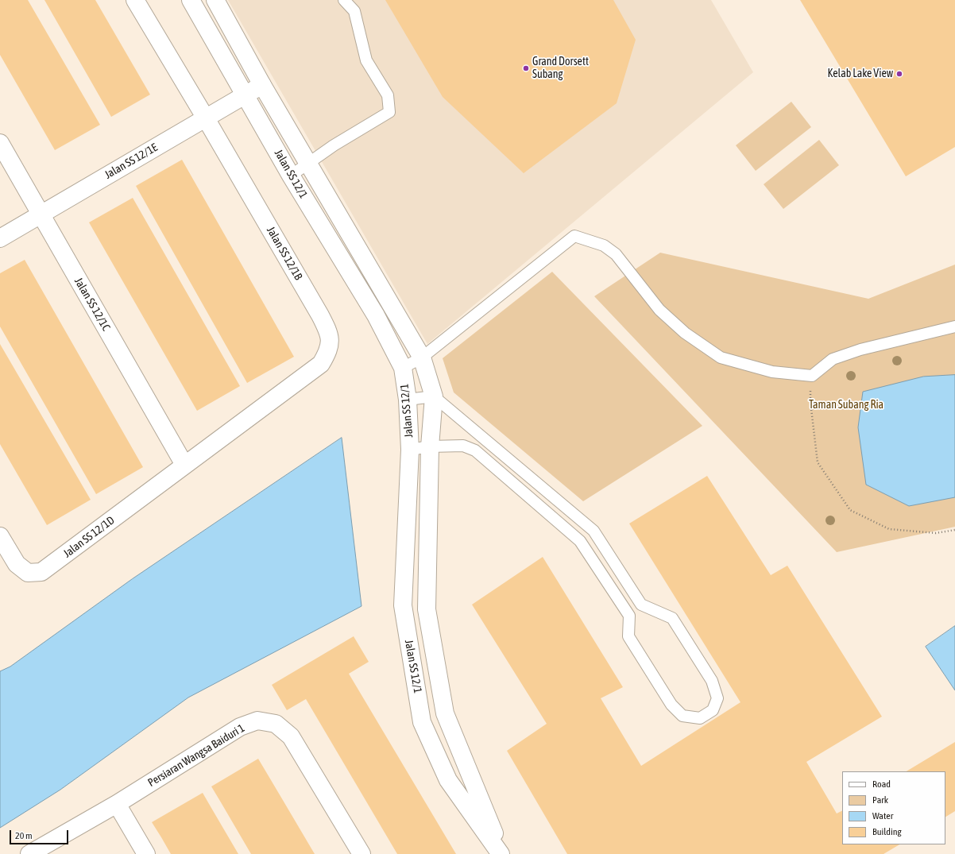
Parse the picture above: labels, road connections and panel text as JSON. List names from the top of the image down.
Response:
{
  "streets": {
    "street": [
      "Jalan SS 12/1E",
      "Jalan SS 12/1",
      "Jalan SS 12/1B",
      "Jalan SS 12/1C",
      "Jalan SS 12/1D",
      "Persiaran Wangsa Baiduri 1"
    ]
  },
  "crossings": [
    ["Jalan SS 12/1E", "Jalan SS 12/1"],
    ["Jalan SS 12/1E", "Jalan SS 12/1B"],
    ["Jalan SS 12/1E", "Jalan SS 12/1C"],
    ["Jalan SS 12/1B", "Jalan SS 12/1C"],
    ["Jalan SS 12/1B", "Jalan SS 12/1D"],
    ["Jalan SS 12/1C", "Jalan SS 12/1D"]
  ],
  "parks": ["Taman Subang Ria"],
  "places": ["Grand Dorsett Subang", "Kelab Lake View"],
  "legend": [
    "Road",
    "Park",
    "Water",
    "Building"
  ],
  "scale_bar": "20 m"
}
